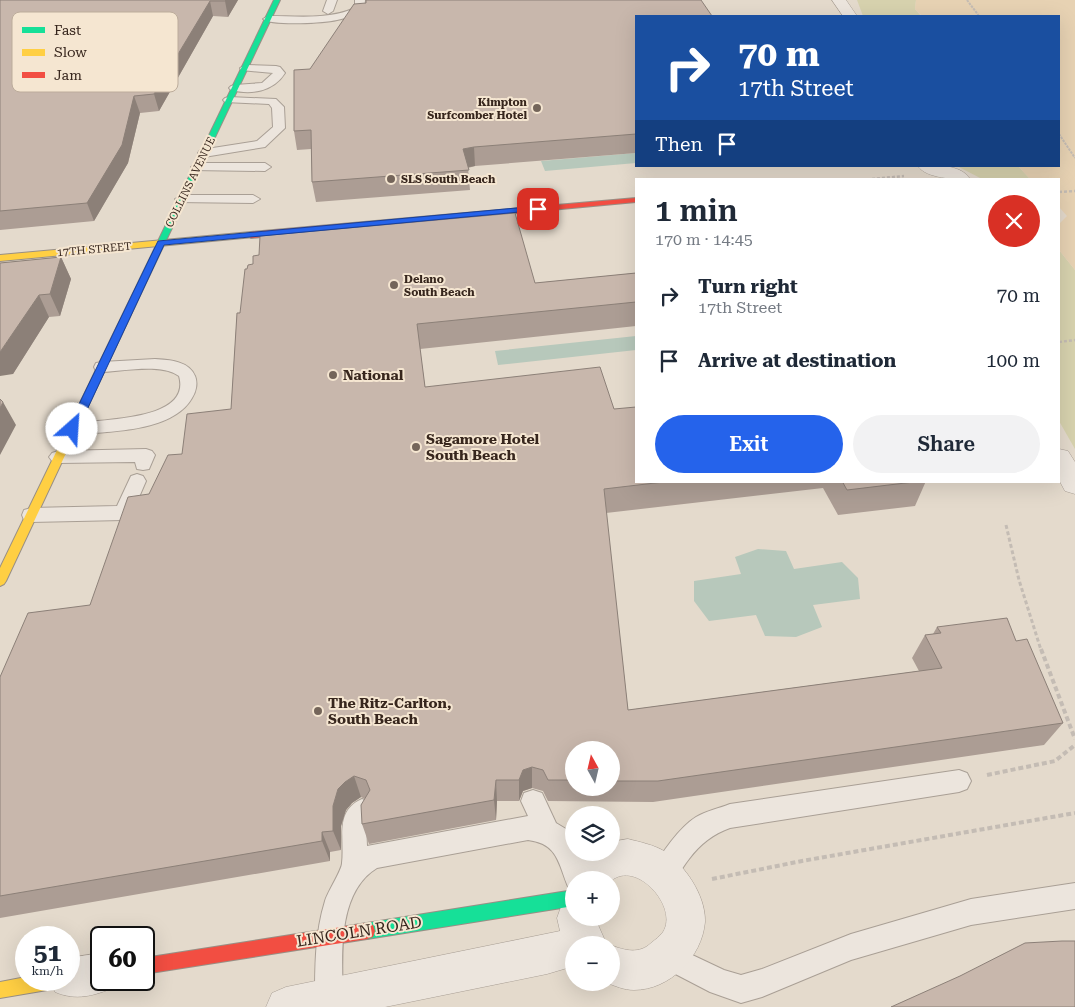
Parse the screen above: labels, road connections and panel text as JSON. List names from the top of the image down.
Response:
{
  "streets": {
    "main road": ["COLLINS AVENUE", "17TH STREET", "LINCOLN ROAD"]
  },
  "crossings": [
    ["COLLINS AVENUE", "17TH STREET"]
  ],
  "places": [
    "Kimpton Surfcomber Hotel",
    "SLS South Beach",
    "Delano South Beach",
    "National",
    "Sagamore Hotel South Beach",
    "The Ritz-Carlton, South Beach"
  ],
  "legend": ["Fast", "Slow", "Jam"],
  "north": "top",
  "page": {
    "turn": ["70 m", "17th Street"],
    "then": "Then",
    "heading": ["1 min", "170 m · 14:45"],
    "list": [
      {
        "name": "Turn right",
        "note": "17th Street",
        "value": "70 m"
      },
      {
        "name": "Arrive at destination",
        "value": "100 m"
      }
    ],
    "buttons": ["Exit", "Share"],
    "map_buttons": ["+", "−"],
    "speed": "51 km/h",
    "limit": "60"
  }
}
